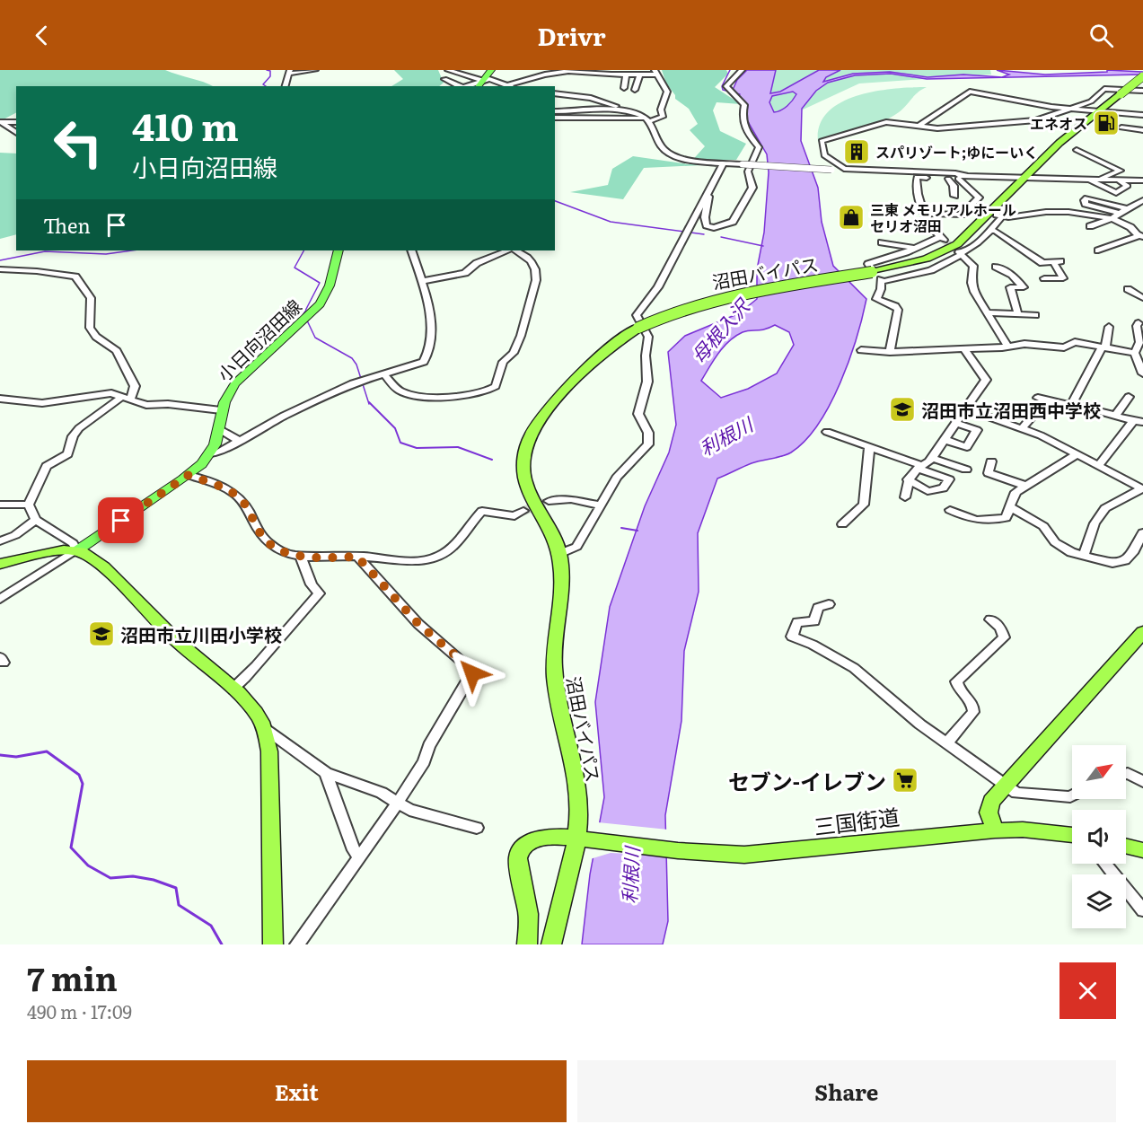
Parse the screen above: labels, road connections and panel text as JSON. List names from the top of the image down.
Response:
{
  "streets": {
    "highway": ["沼田バイパス", "三国街道"],
    "main road": ["小日向沼田線"]
  },
  "crossings": [
    ["沼田バイパス", "三国街道"]
  ],
  "water": ["母根入沢", "利根川"],
  "places": {
    "fuel station": ["エネオス"],
    "building": ["スパリゾート;ゆにーいく"],
    "shop": ["三東 メモリアルホール セリオ沼田"],
    "school or university": ["沼田市立沼田西中学校", "沼田市立川田小学校"],
    "supermarket": ["セブン-イレブン"]
  },
  "north": "top right",
  "page": {
    "header": "Drivr",
    "turn": ["410 m", "小日向沼田線"],
    "then": "Then",
    "heading": ["7 min", "490 m · 17:09"],
    "buttons": ["Exit", "Share"]
  }
}
